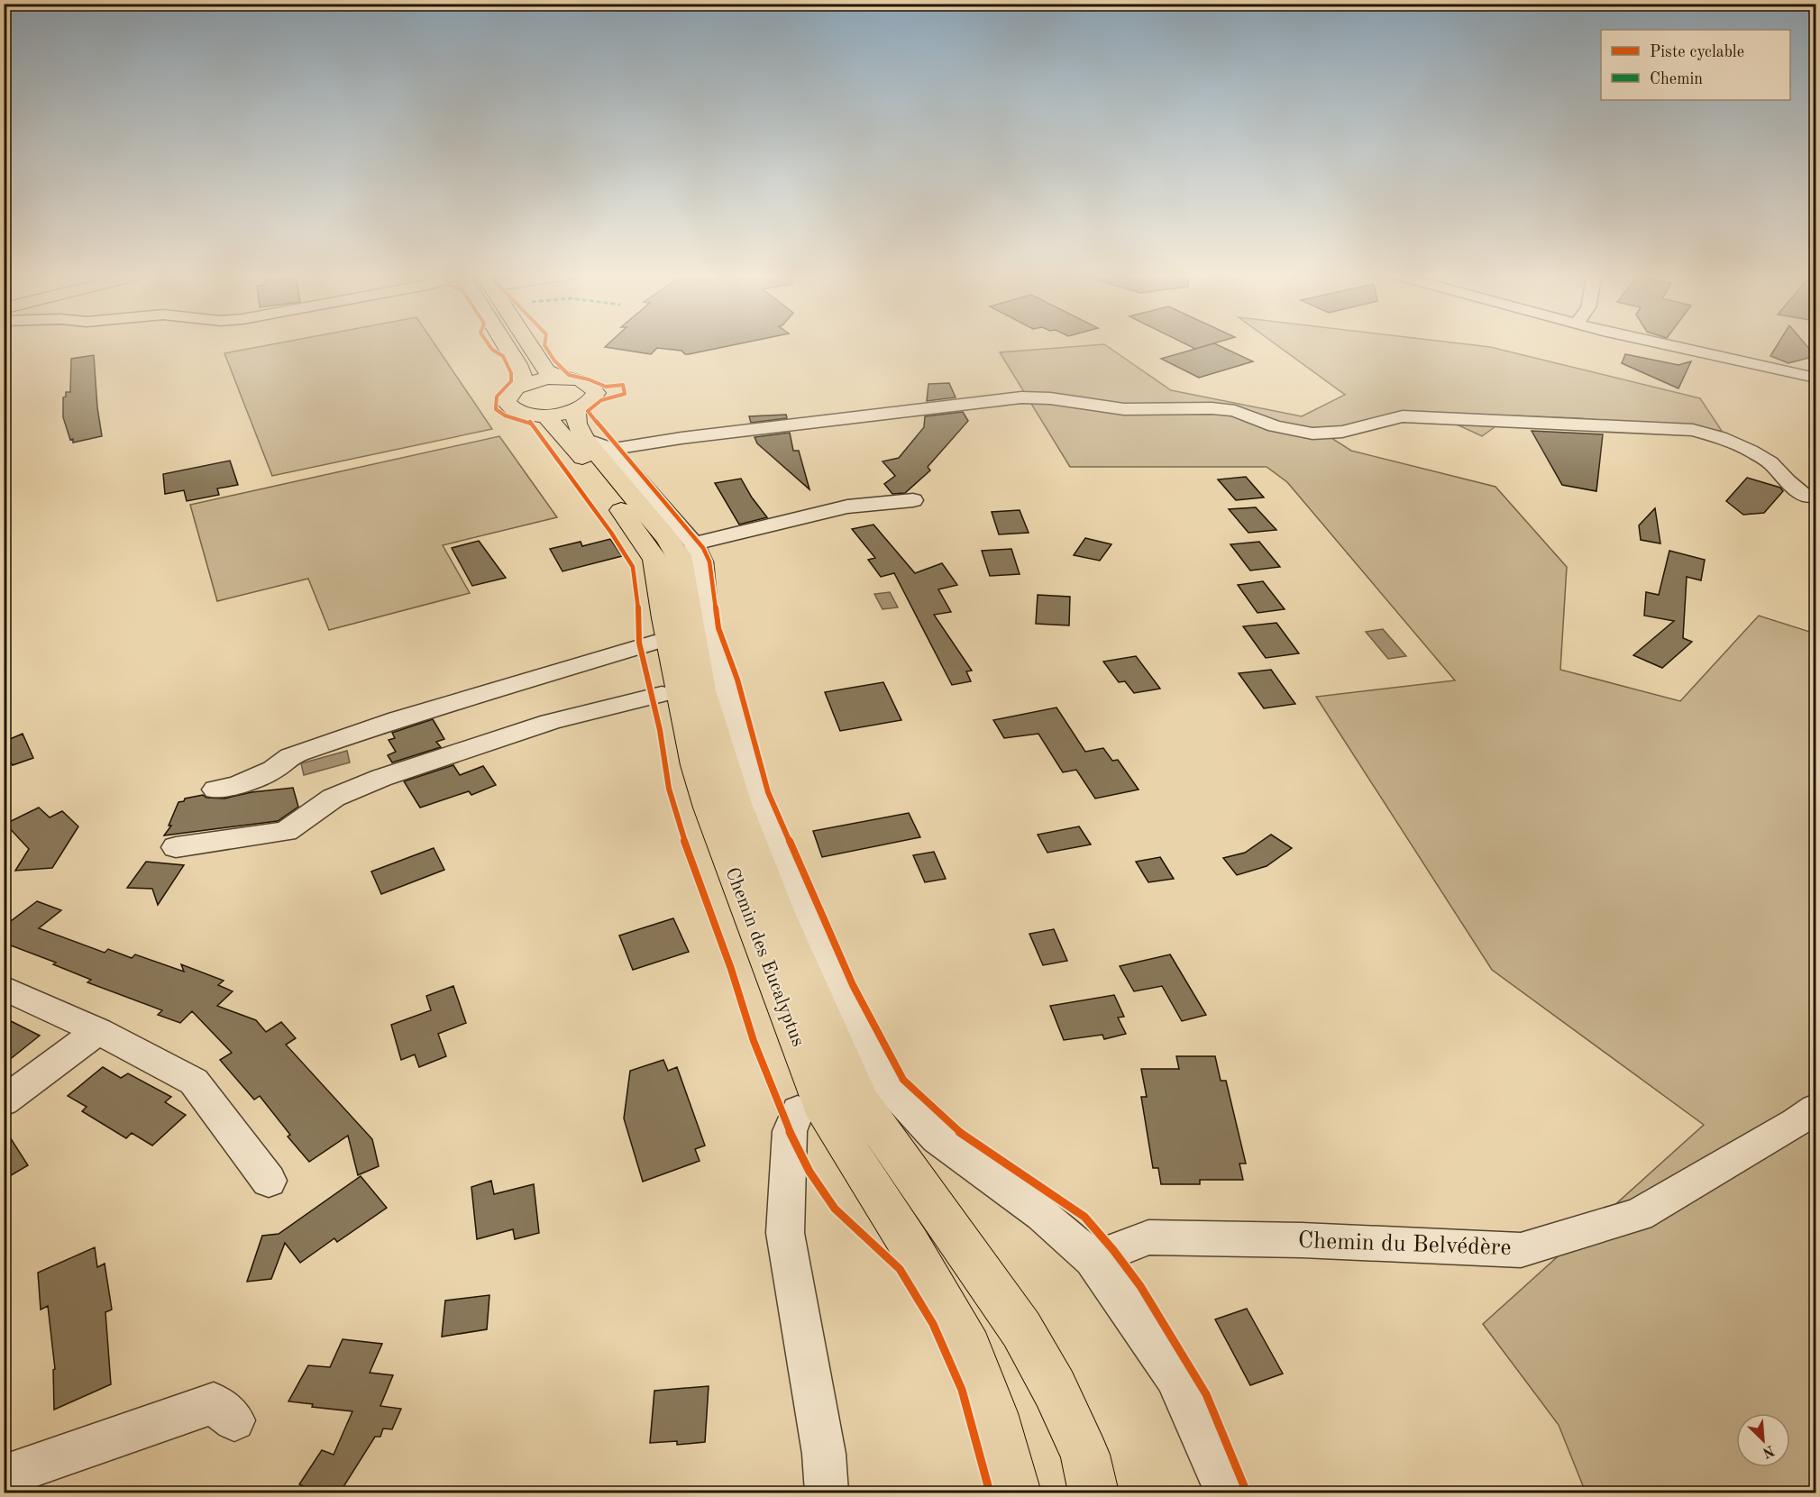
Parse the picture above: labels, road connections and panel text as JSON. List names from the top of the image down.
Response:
{
  "streets": {
    "main road": ["Chemin des Eucalyptus"],
    "street": ["Chemin du Belvédère"]
  },
  "crossings": [
    ["Chemin des Eucalyptus", "Chemin du Belvédère"]
  ],
  "legend": ["Piste cyclable", "Chemin"],
  "north": "bottom right"
}
